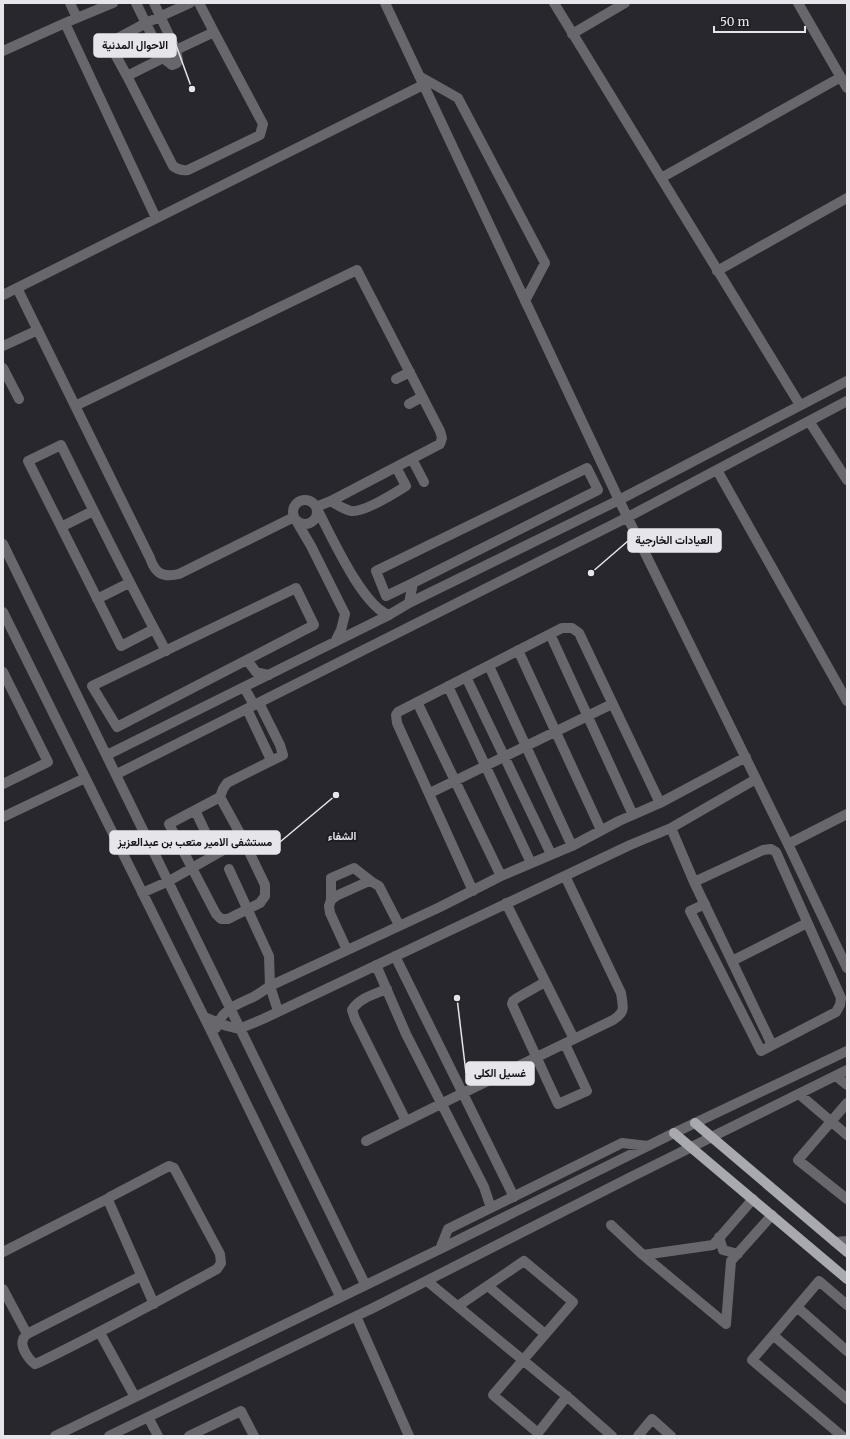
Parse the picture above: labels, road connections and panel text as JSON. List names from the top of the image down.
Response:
{
  "districts": ["الشفاء"],
  "places": [
    "الاحوال المدنية",
    "العيادات الخارجية",
    "مستشفى الامير متعب بن عبدالعزيز",
    "غسيل الكلى"
  ],
  "scale_bar": "50 m"
}
